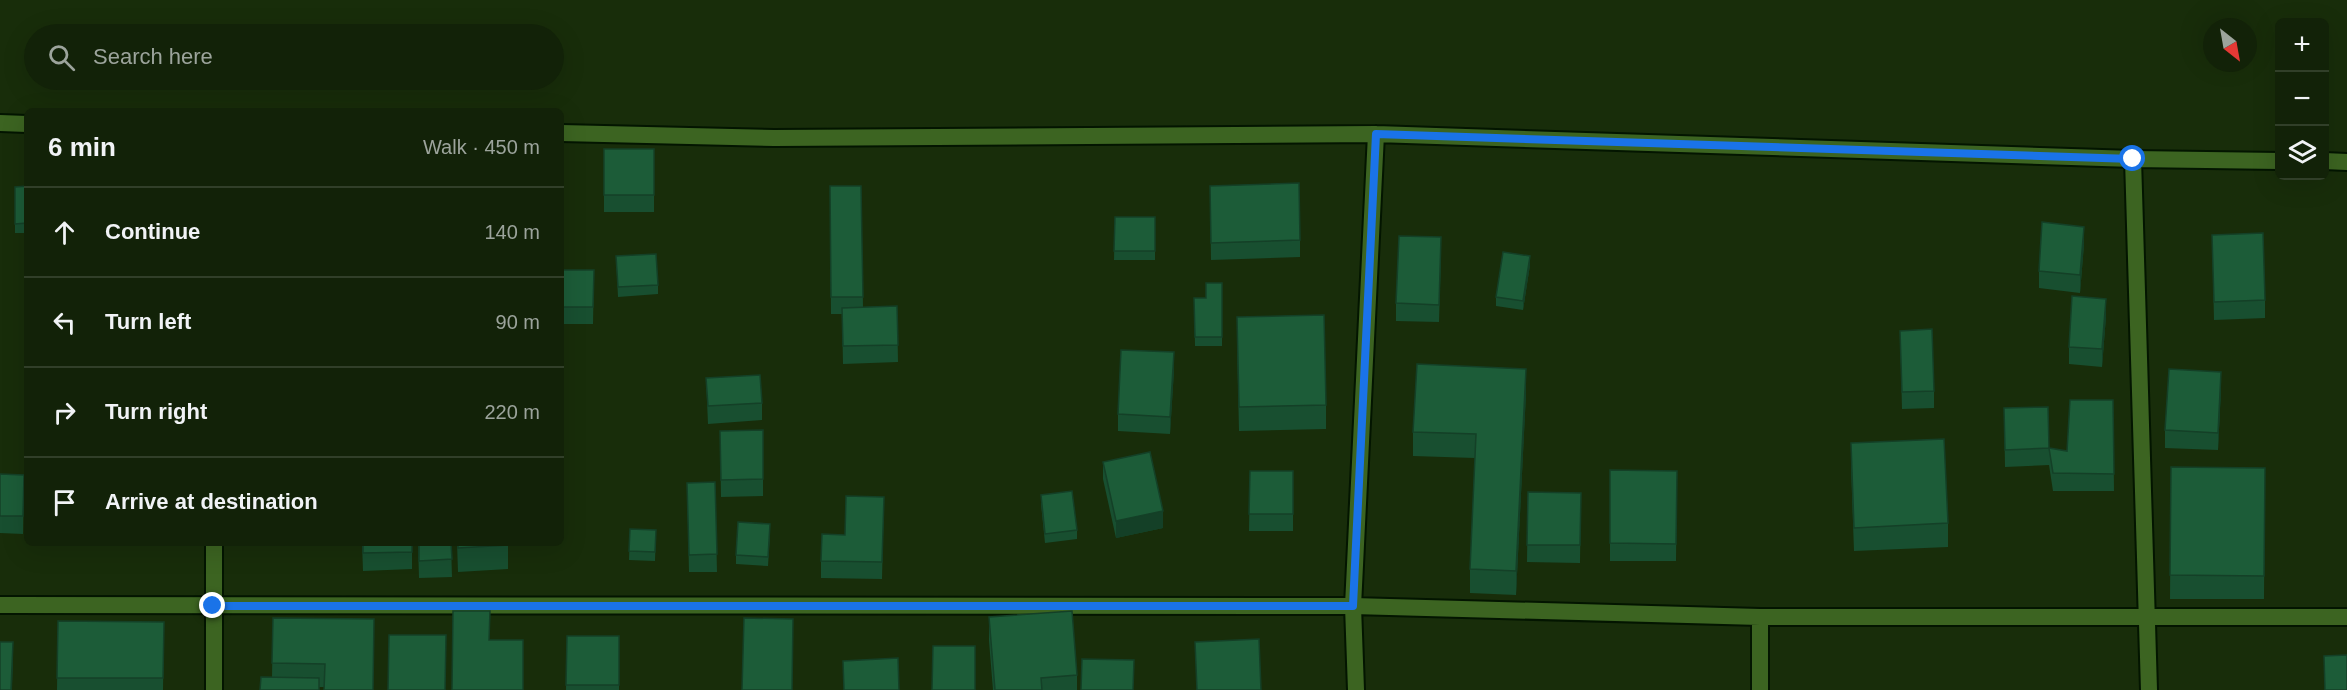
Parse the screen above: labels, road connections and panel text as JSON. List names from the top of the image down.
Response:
{
  "north": "bottom right",
  "page": {
    "map_buttons": ["+", "−"],
    "search": "Search here",
    "heading": ["6 min", "Walk · 450 m"],
    "list": [
      ["Continue", "140 m"],
      ["Turn left", "90 m"],
      ["Turn right", "220 m"],
      "Arrive at destination"
    ]
  }
}
